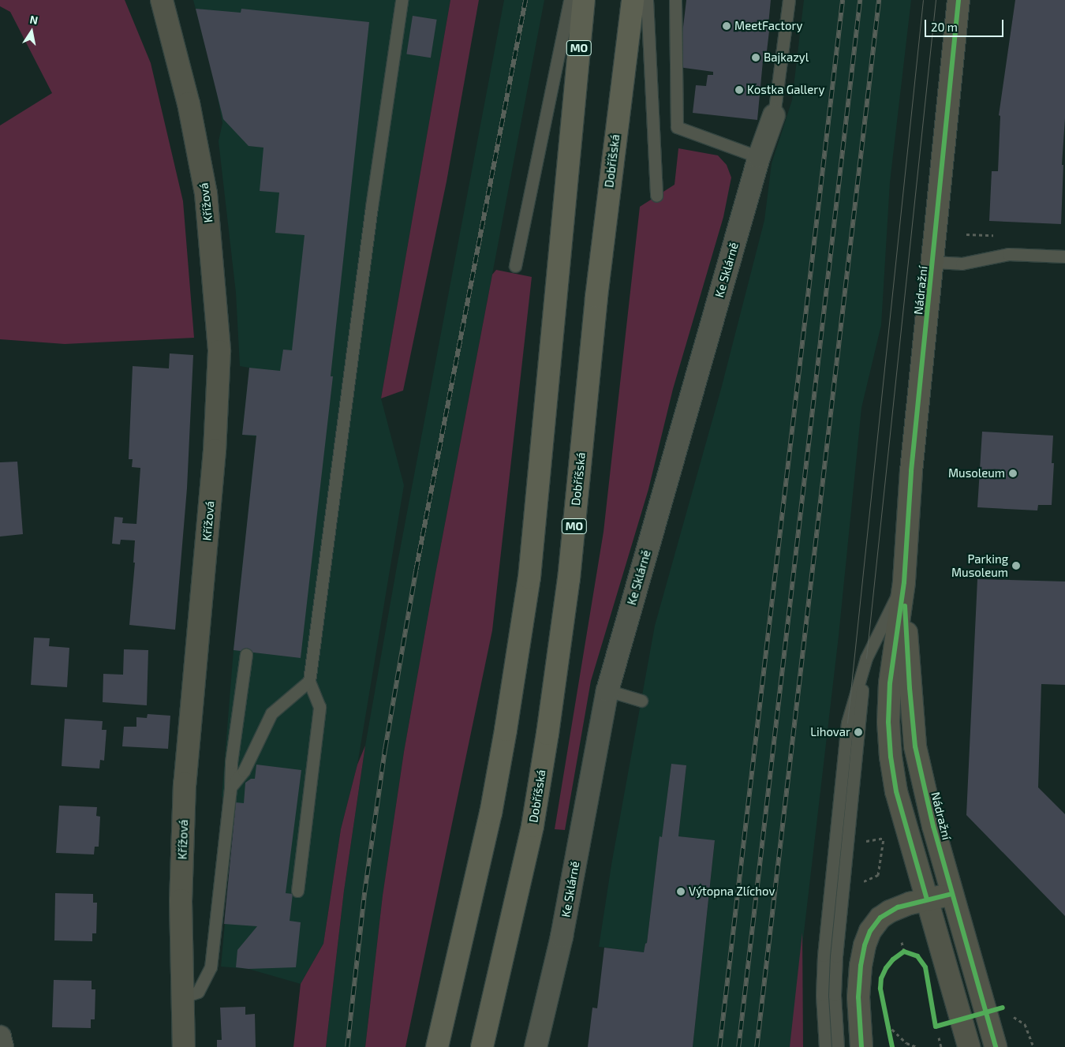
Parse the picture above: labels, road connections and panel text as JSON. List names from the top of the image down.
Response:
{
  "streets": {
    "highway": ["MO", "Dobříšská"],
    "street": ["Křížová", "Ke Sklárně", "Nádražní"]
  },
  "places": [
    "MeetFactory",
    "Bajkazyl",
    "Kostka Gallery",
    "Musoleum",
    "Parking Musoleum",
    "Lihovar",
    "Výtopna Zlíchov"
  ],
  "scale_bar": "20 m",
  "north": "top"
}
